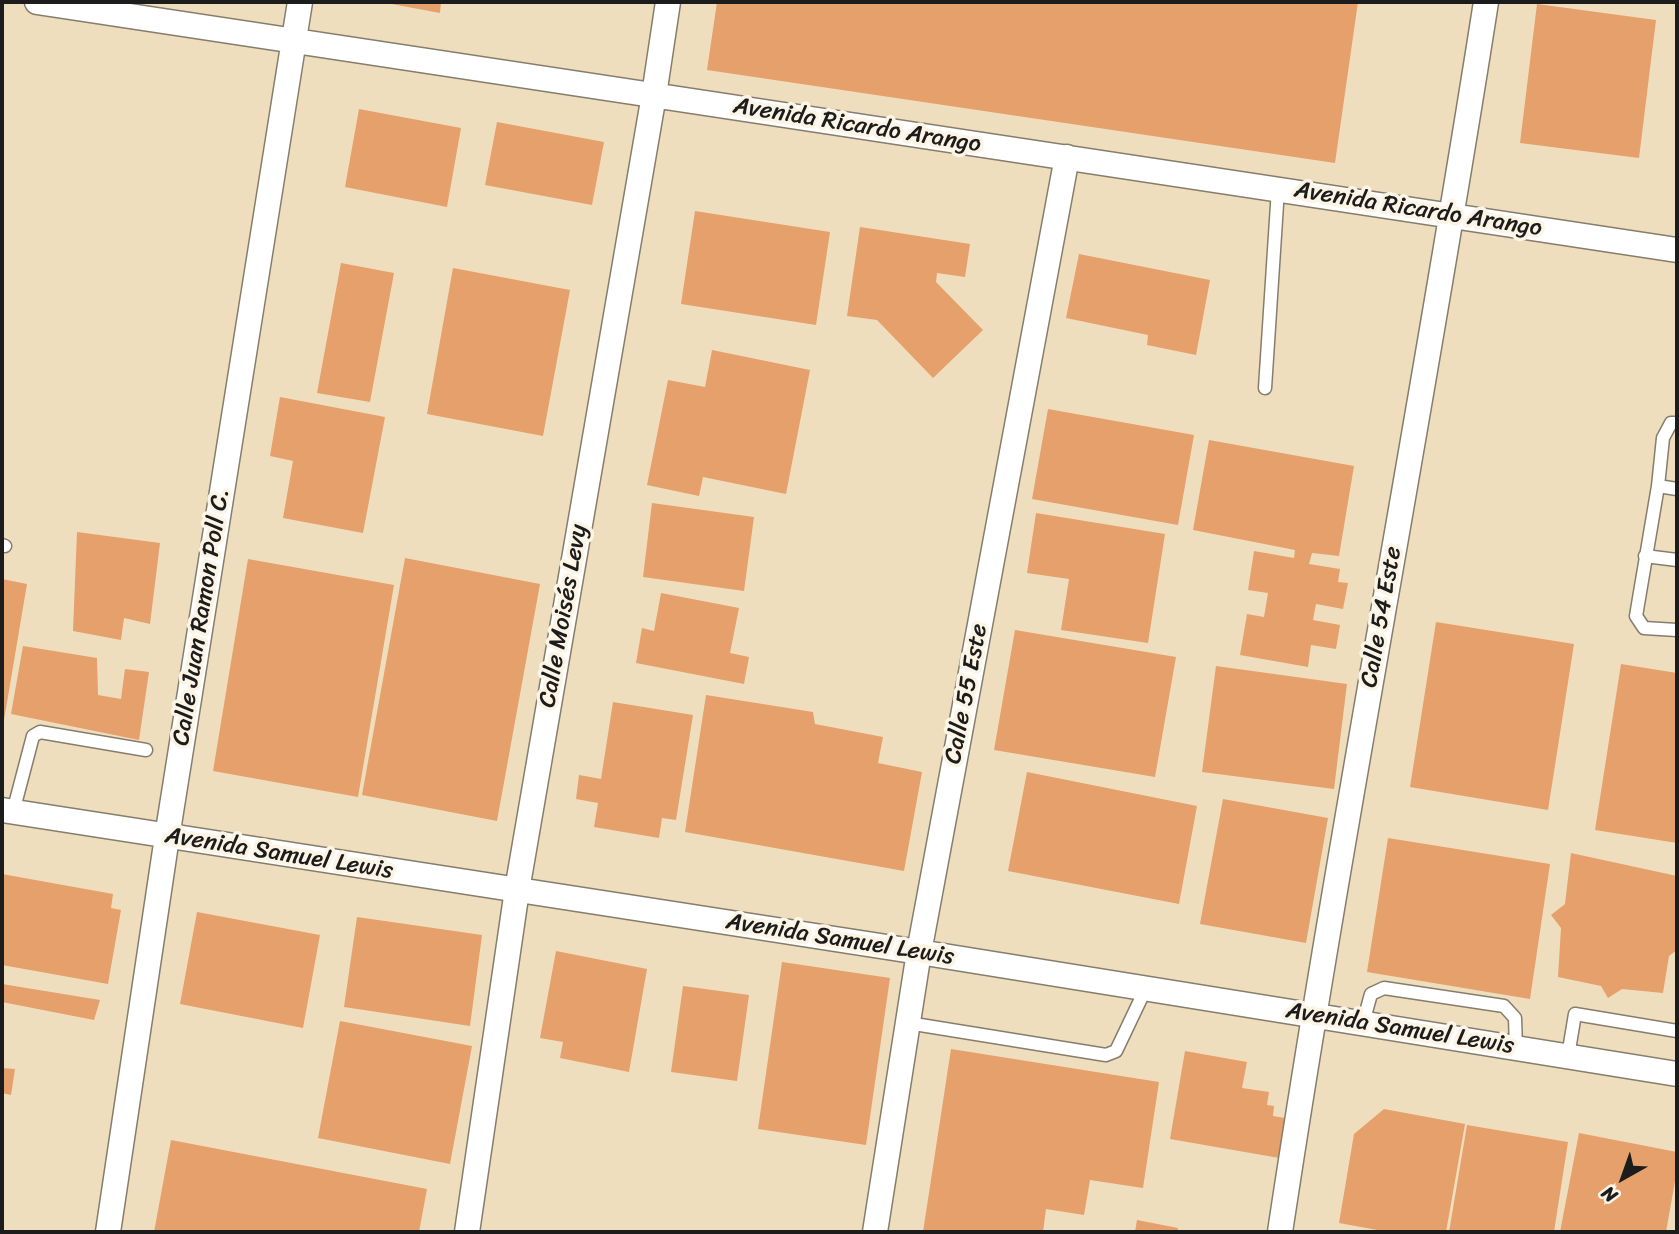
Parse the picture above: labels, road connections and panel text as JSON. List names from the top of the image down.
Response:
{
  "streets": {
    "street": [
      "Avenida Ricardo Arango",
      "Calle Moisés Levy",
      "Calle Juan Ramon Poll C.",
      "Calle 54 Este",
      "Calle 55 Este",
      "Avenida Samuel Lewis"
    ]
  },
  "crossings": [
    ["Avenida Ricardo Arango", "Calle Moisés Levy"],
    ["Avenida Ricardo Arango", "Calle Juan Ramon Poll C."],
    ["Avenida Ricardo Arango", "Calle 54 Este"],
    ["Avenida Ricardo Arango", "Calle 55 Este"],
    ["Calle Moisés Levy", "Avenida Samuel Lewis"],
    ["Calle Juan Ramon Poll C.", "Avenida Samuel Lewis"],
    ["Calle 54 Este", "Avenida Samuel Lewis"],
    ["Calle 55 Este", "Avenida Samuel Lewis"]
  ],
  "north": "bottom left"
}
